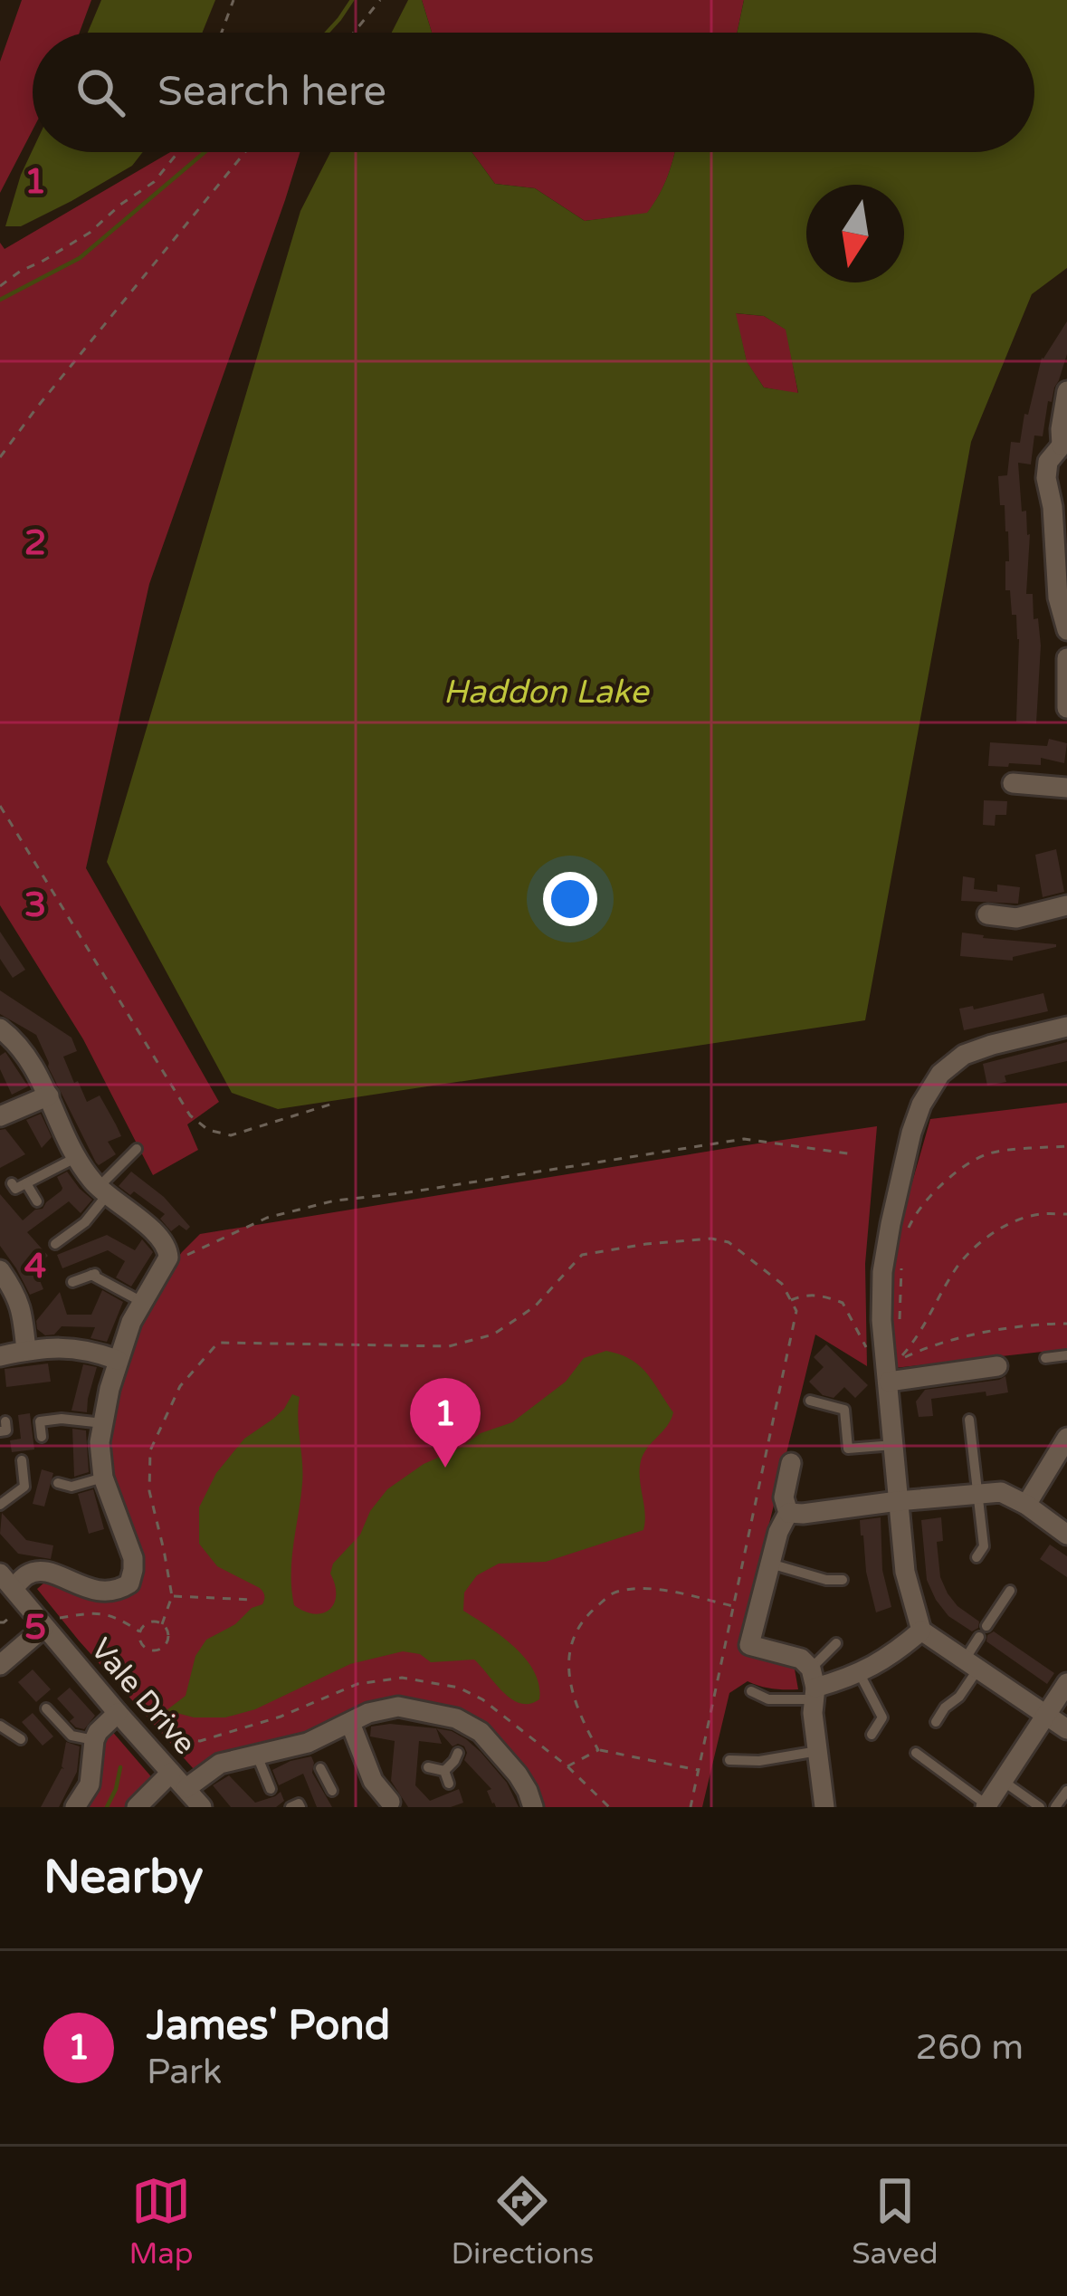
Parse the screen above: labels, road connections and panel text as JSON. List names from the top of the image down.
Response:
{
  "streets": {
    "street": ["Vale Drive"]
  },
  "water": ["Haddon Lake"],
  "north": "bottom",
  "page": {
    "search": "Search here",
    "pins": "1",
    "heading": "Nearby",
    "list": [
      {
        "mark": "1",
        "name": "James' Pond",
        "note": "Park",
        "value": "260 m"
      }
    ],
    "nav": ["Map", "Directions", "Saved"]
  },
  "grid": {
    "rows": [
      "1",
      "2",
      "3",
      "4",
      "5"
    ]
  }
}
